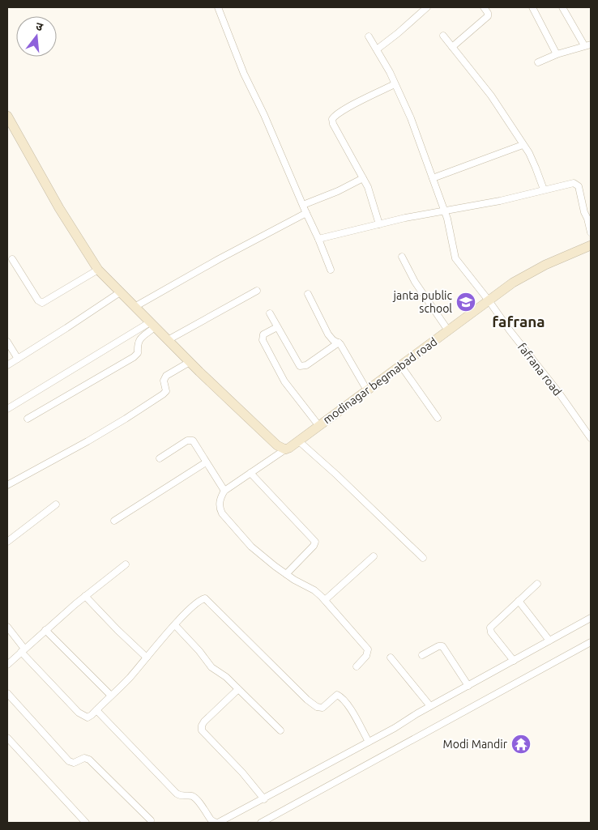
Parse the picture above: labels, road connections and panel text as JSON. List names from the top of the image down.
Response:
{
  "streets": {
    "street": ["fafrana road", "modinagar begmabad road"]
  },
  "crossings": [
    ["fafrana road", "modinagar begmabad road"]
  ],
  "districts": ["fafrana"],
  "places": {
    "school or university": ["janta public school"],
    "temple": ["Modi Mandir"]
  },
  "north": "top"
}
